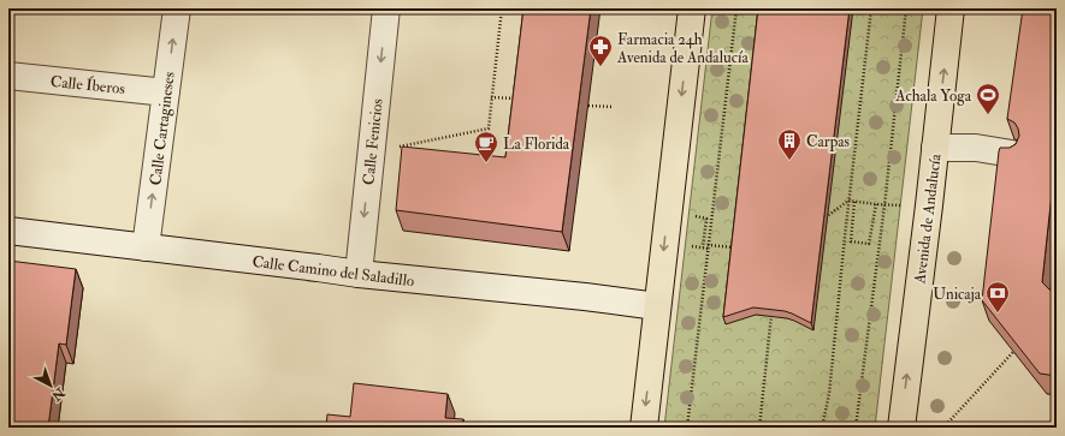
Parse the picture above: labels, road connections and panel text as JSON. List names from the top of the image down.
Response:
{
  "streets": {
    "main road": ["Avenida de Andalucía"],
    "street": [
      "Calle Íberos",
      "Calle Cartagineses",
      "Calle Fenicios",
      "Calle Camino del Saladillo"
    ]
  },
  "crossings": [
    ["Calle Íberos", "Calle Cartagineses"],
    ["Calle Cartagineses", "Calle Camino del Saladillo"],
    ["Calle Fenicios", "Calle Camino del Saladillo"]
  ],
  "one_way": ["Calle Cartagineses", "Calle Fenicios", "Avenida de Andalucía"],
  "places": {
    "pharmacy": ["Farmacia 24h Avenida de Andalucía"],
    "sports": ["Achala Yoga"],
    "building": ["Carpas"],
    "cafe": ["La Florida"],
    "bank": ["Unicaja"]
  },
  "north": "bottom right"
}
